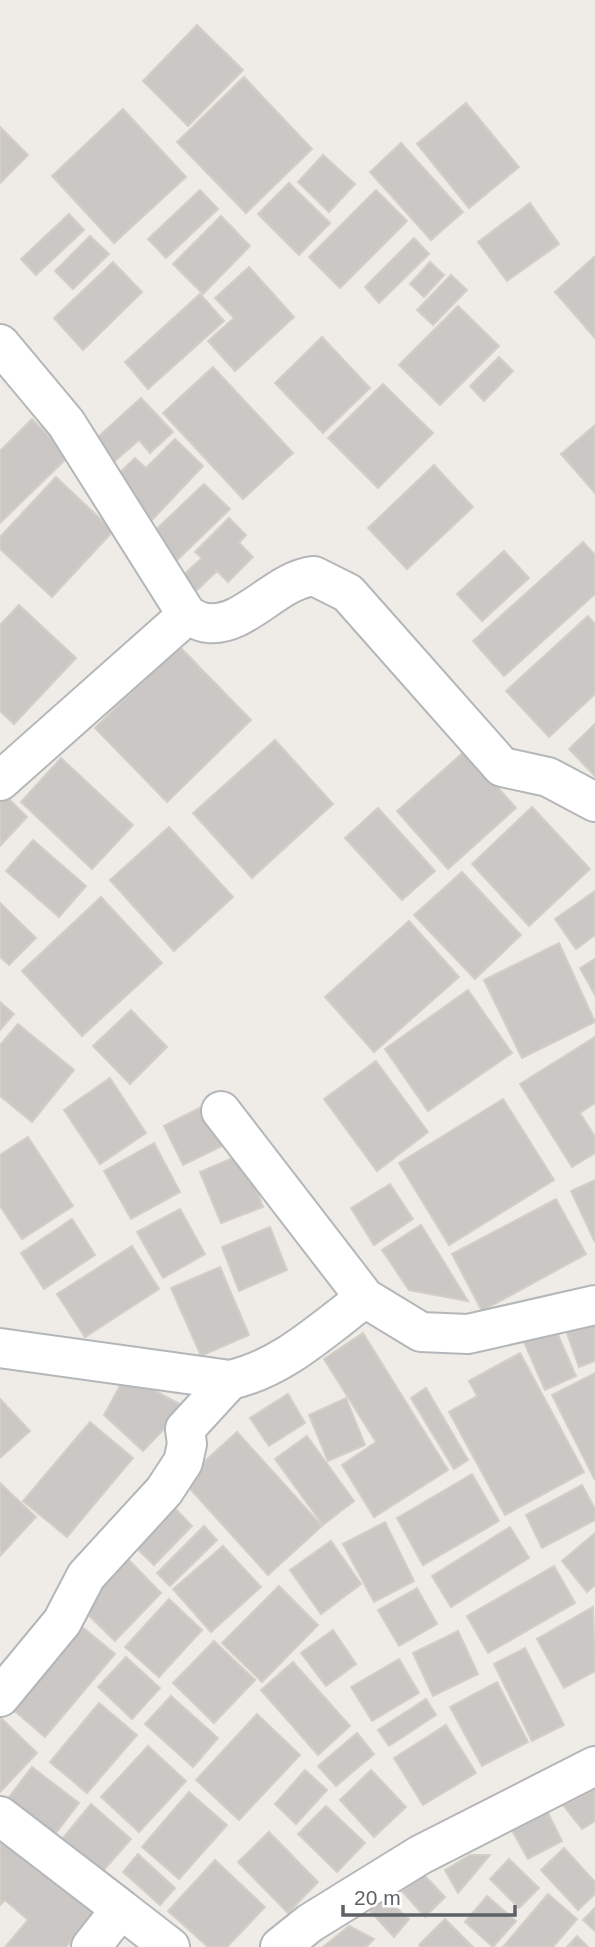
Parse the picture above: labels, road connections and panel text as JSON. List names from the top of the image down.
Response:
{
  "scale_bar": "20 m"
}
